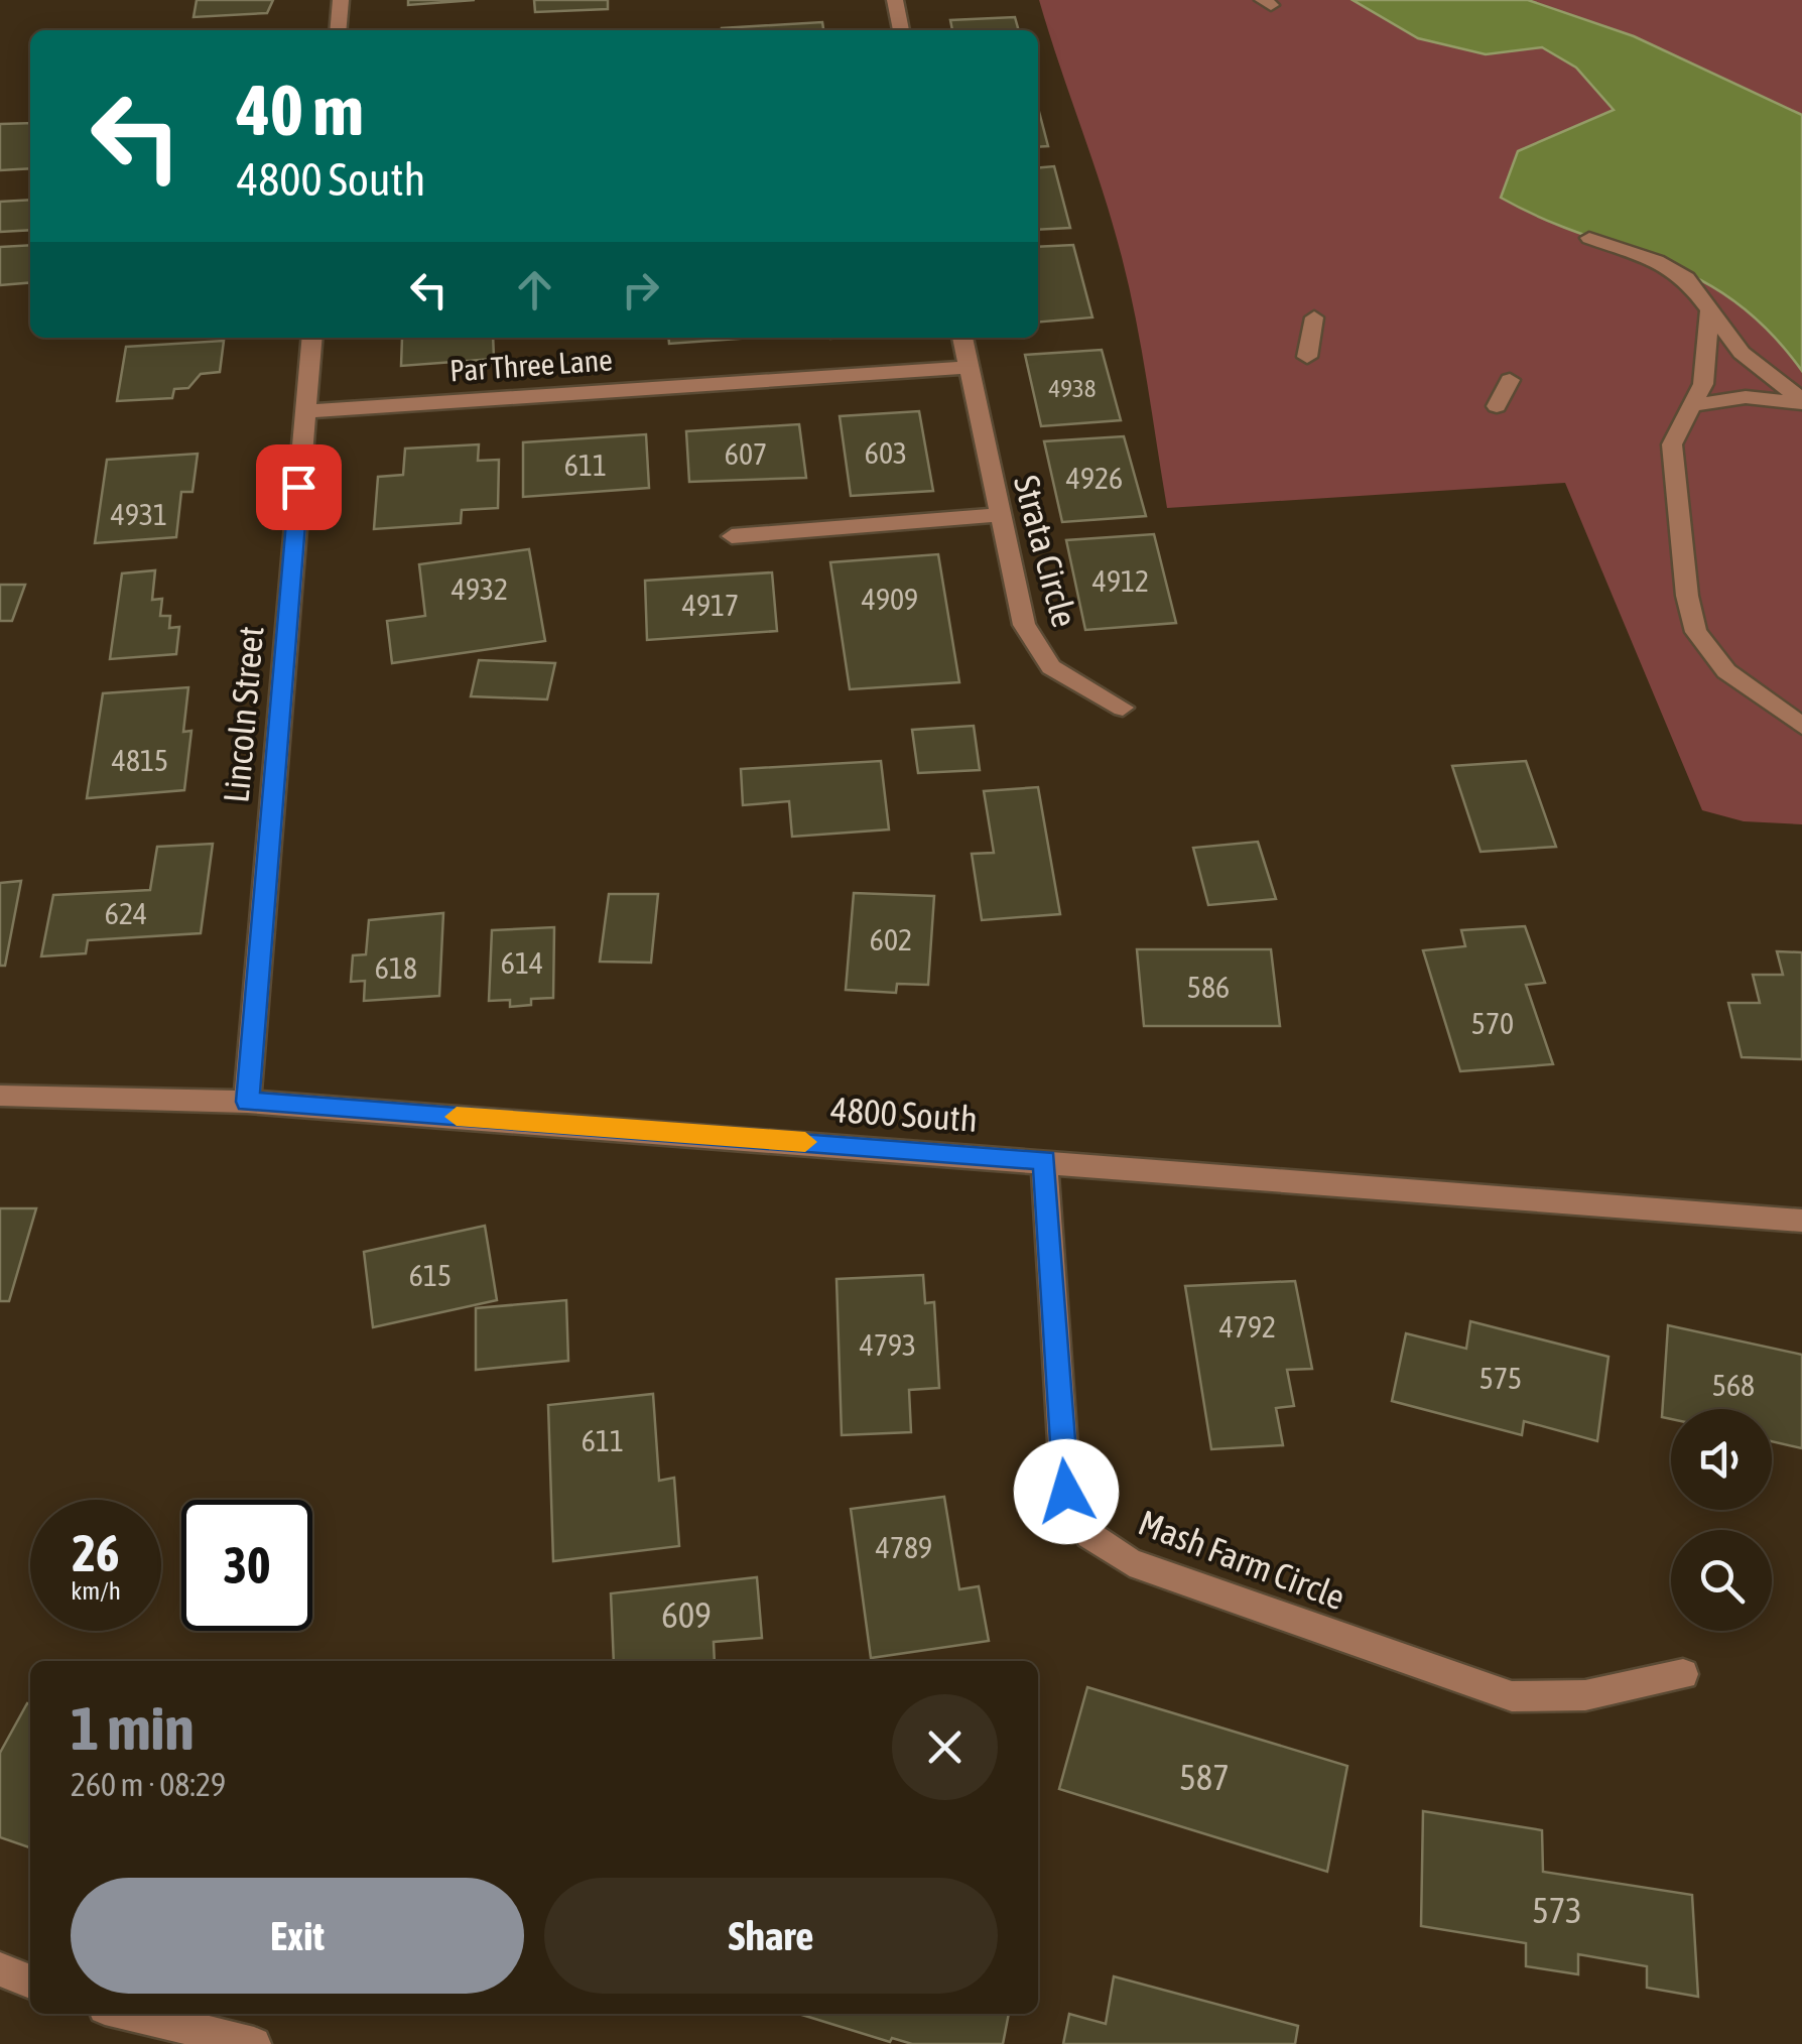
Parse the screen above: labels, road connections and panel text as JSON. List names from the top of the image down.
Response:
{
  "streets": {
    "street": [
      "Par Three Lane",
      "Strata Circle",
      "Lincoln Street",
      "4800 South",
      "Mash Farm Circle"
    ]
  },
  "crossings": [
    ["Par Three Lane", "Strata Circle"],
    ["Par Three Lane", "Lincoln Street"],
    ["Lincoln Street", "4800 South"],
    ["4800 South", "Mash Farm Circle"]
  ],
  "house_numbers": [
    "4938",
    "603",
    "607",
    "611",
    "4926",
    "4931",
    "4912",
    "4932",
    "4909",
    "4917",
    "4815",
    "624",
    "602",
    "614",
    "618",
    "586",
    "570",
    "615",
    "4792",
    "4793",
    "575",
    "568",
    "611",
    "4789",
    "609",
    "587",
    "573"
  ],
  "page": {
    "turn": ["40 m", "4800 South"],
    "speed": "26 km/h",
    "limit": "30",
    "heading": ["1 min", "260 m · 08:29"],
    "buttons": ["Exit", "Share"]
  }
}
